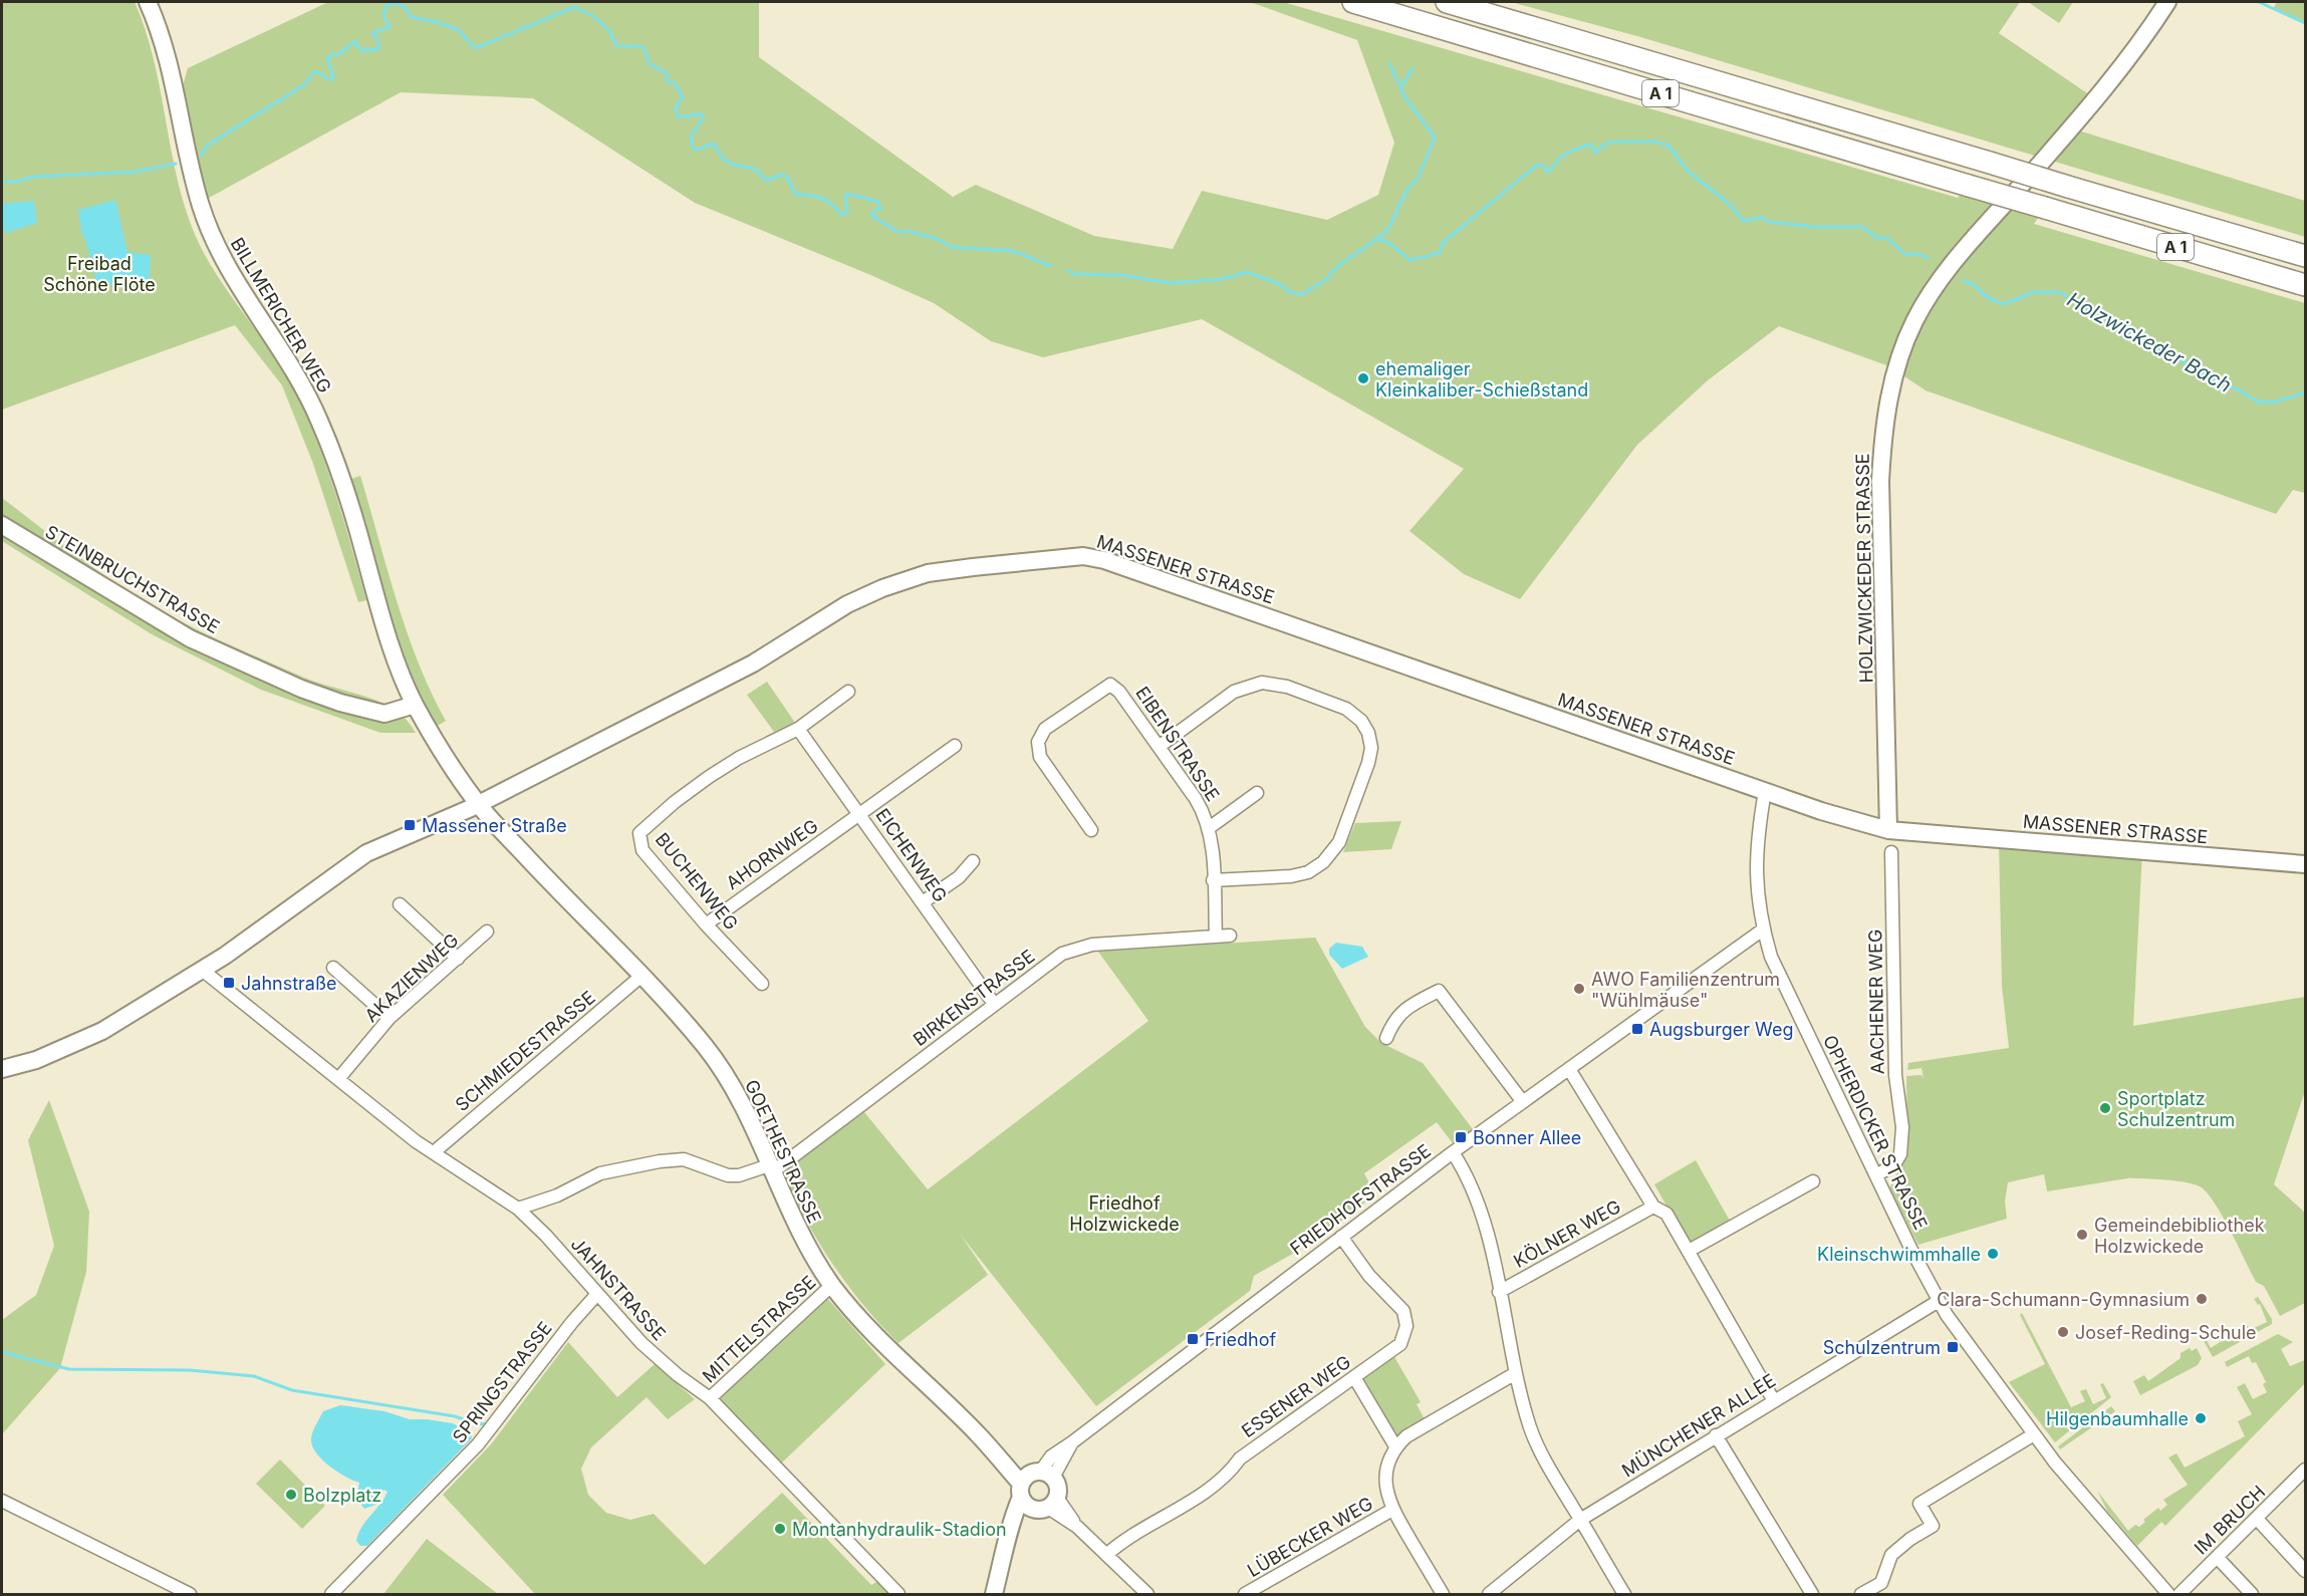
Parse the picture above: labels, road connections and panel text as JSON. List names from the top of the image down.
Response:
{
  "streets": {
    "highway": ["A 1"],
    "street": [
      "BILLMERICHER WEG",
      "HOLZWICKEDER STRASSE",
      "MASSENER STRASSE",
      "STEINBRUCHSTRASSE",
      "EIBENSTRASSE",
      "AHORNWEG",
      "EICHENWEG",
      "BUCHENWEG",
      "AKAZIENWEG",
      "BIRKENSTRASSE",
      "AACHENER WEG",
      "SCHMIEDESTRASSE",
      "OPHERDICKER STRASSE",
      "GOETHESTRASSE",
      "FRIEDHOFSTRASSE",
      "KÖLNER WEG",
      "JAHNSTRASSE",
      "MITTELSTRASSE",
      "SPRINGSTRASSE",
      "ESSENER WEG",
      "MÜNCHENER ALLEE",
      "IM BRUCH",
      "LÜBECKER WEG"
    ]
  },
  "crossings": [
    ["BILLMERICHER WEG", "MASSENER STRASSE"],
    ["BILLMERICHER WEG", "STEINBRUCHSTRASSE"],
    ["BILLMERICHER WEG", "GOETHESTRASSE"],
    ["HOLZWICKEDER STRASSE", "MASSENER STRASSE"],
    ["MASSENER STRASSE", "OPHERDICKER STRASSE"],
    ["MASSENER STRASSE", "GOETHESTRASSE"],
    ["MASSENER STRASSE", "JAHNSTRASSE"],
    ["EIBENSTRASSE", "BIRKENSTRASSE"],
    ["AHORNWEG", "EICHENWEG"],
    ["AHORNWEG", "BUCHENWEG"],
    ["EICHENWEG", "BUCHENWEG"],
    ["EICHENWEG", "BIRKENSTRASSE"],
    ["AKAZIENWEG", "JAHNSTRASSE"],
    ["BIRKENSTRASSE", "GOETHESTRASSE"],
    ["BIRKENSTRASSE", "JAHNSTRASSE"],
    ["AACHENER WEG", "OPHERDICKER STRASSE"],
    ["SCHMIEDESTRASSE", "GOETHESTRASSE"],
    ["SCHMIEDESTRASSE", "JAHNSTRASSE"],
    ["OPHERDICKER STRASSE", "FRIEDHOFSTRASSE"],
    ["OPHERDICKER STRASSE", "MÜNCHENER ALLEE"],
    ["GOETHESTRASSE", "FRIEDHOFSTRASSE"],
    ["GOETHESTRASSE", "MITTELSTRASSE"],
    ["FRIEDHOFSTRASSE", "ESSENER WEG"],
    ["JAHNSTRASSE", "MITTELSTRASSE"],
    ["JAHNSTRASSE", "SPRINGSTRASSE"]
  ],
  "water": ["Holzwickeder Bach"],
  "parks": ["Freibad Schöne Flöte", "Friedhof Holzwickede"],
  "places": {
    "other": [
      "ehemaliger Kleinkaliber-Schießstand",
      "AWO Familienzentrum \"Wühlmäuse\"",
      "Sportplatz Schulzentrum",
      "Gemeindebibliothek Holzwickede",
      "Kleinschwimmhalle",
      "Clara-Schumann-Gymnasium",
      "Josef-Reding-Schule",
      "Hilgenbaumhalle",
      "Bolzplatz",
      "Montanhydraulik-Stadion"
    ],
    "transit": [
      "Massener Straße",
      "Jahnstraße",
      "Augsburger Weg",
      "Bonner Allee",
      "Friedhof",
      "Schulzentrum"
    ]
  }
}
